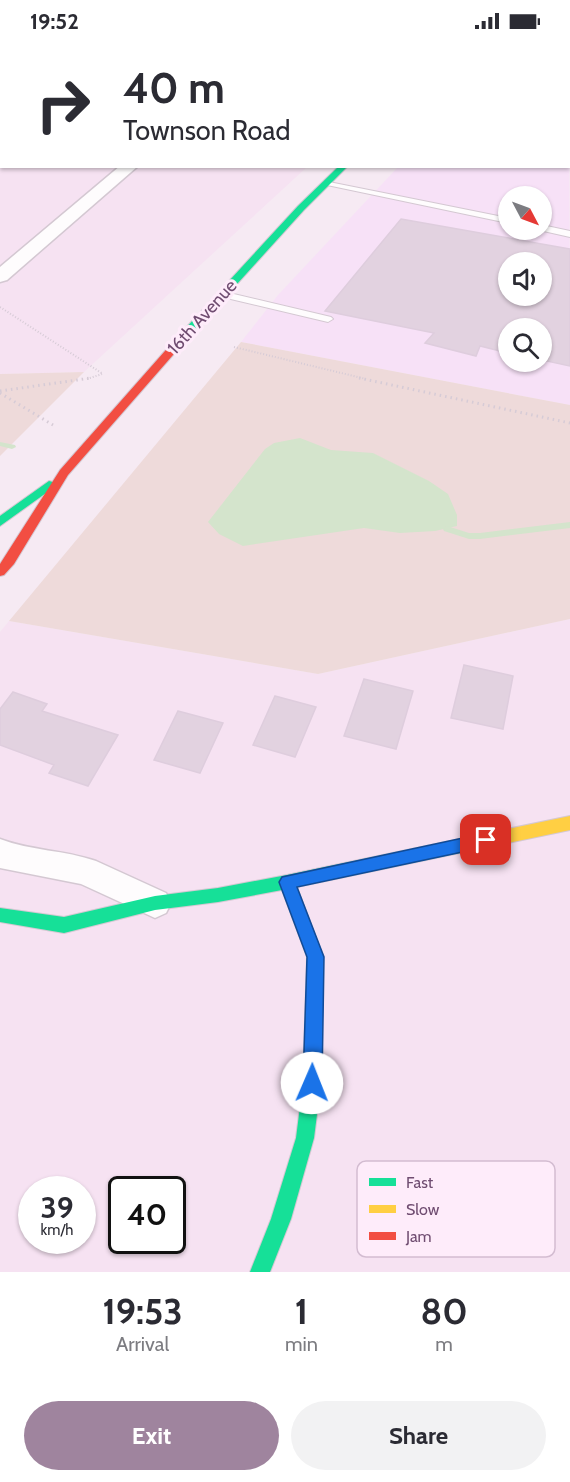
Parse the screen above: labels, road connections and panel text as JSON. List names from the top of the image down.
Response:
{
  "streets": {
    "main road": ["16th Avenue"]
  },
  "legend": ["Fast", "Slow", "Jam"],
  "north": "bottom right",
  "page": {
    "status": "19:52",
    "turn": ["40 m", "Townson Road"],
    "speed": "39 km/h",
    "limit": "40",
    "eta": [
      "19:53",
      "Arrival",
      "1",
      "min",
      "80",
      "m"
    ],
    "buttons": ["Exit", "Share"]
  }
}
